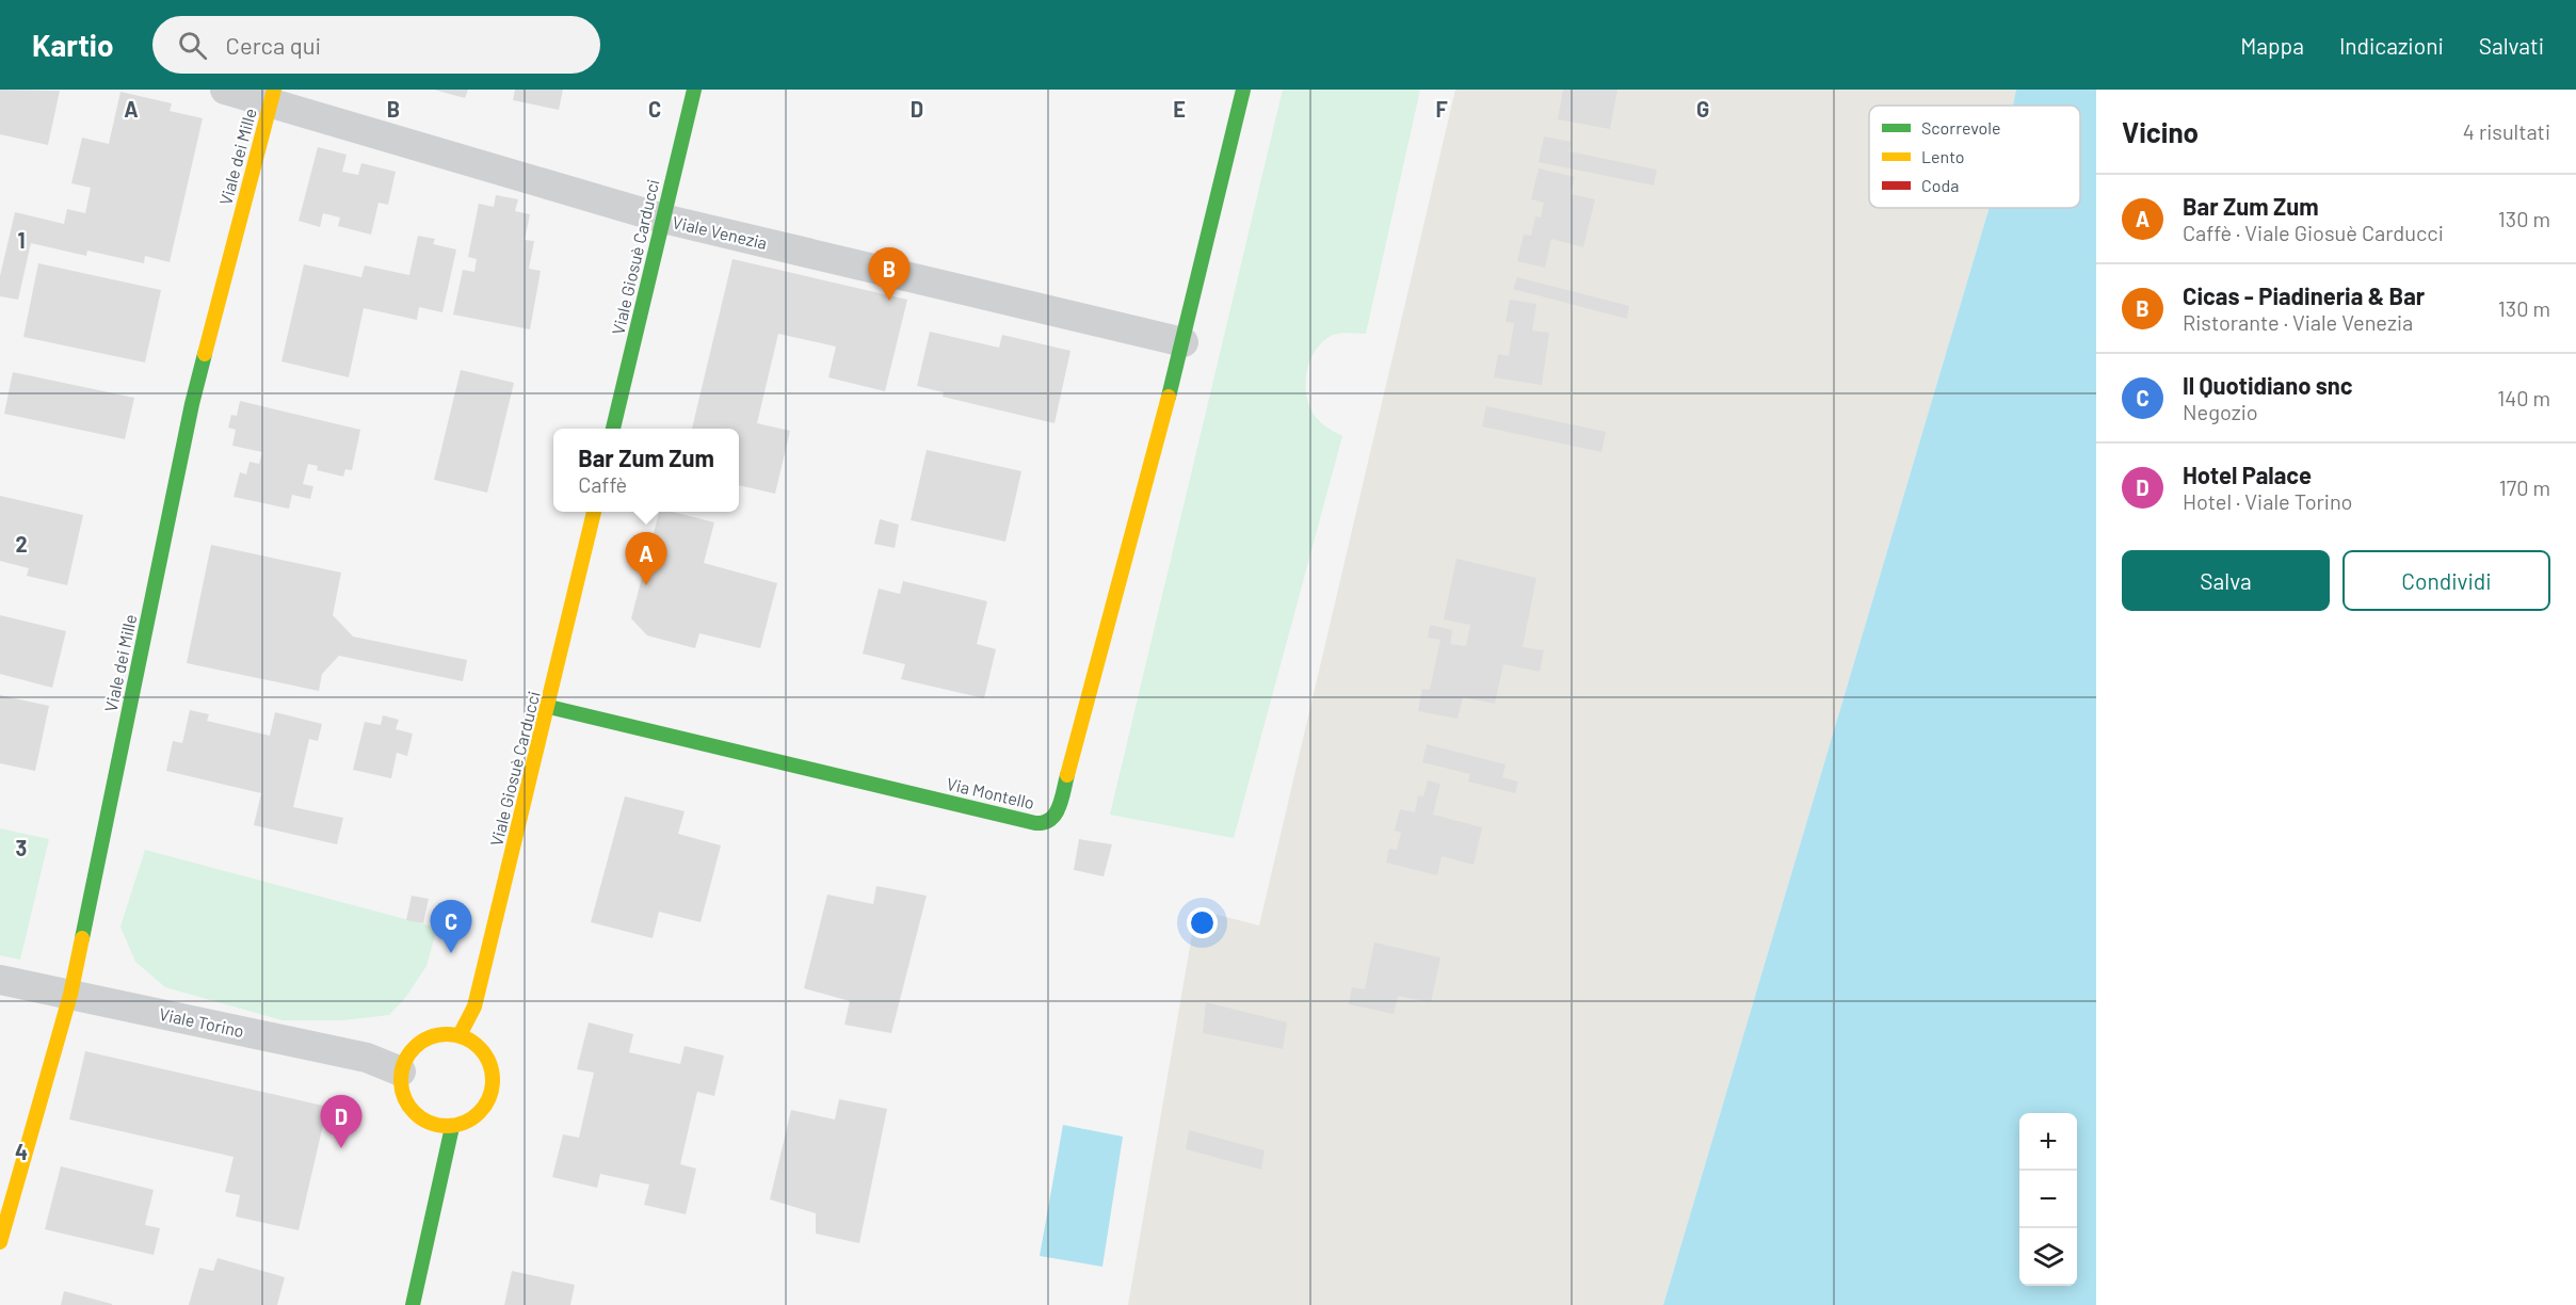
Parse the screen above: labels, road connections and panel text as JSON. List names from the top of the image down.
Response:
{
  "streets": {
    "street": [
      "Viale dei Mille",
      "Viale Venezia",
      "Viale Giosuè Carducci",
      "Via Montello",
      "Viale Torino"
    ]
  },
  "crossings": [
    ["Viale dei Mille", "Viale Venezia"],
    ["Viale dei Mille", "Viale Torino"],
    ["Viale Venezia", "Viale Giosuè Carducci"],
    ["Viale Venezia", "Via Montello"],
    ["Viale Giosuè Carducci", "Via Montello"],
    ["Viale Giosuè Carducci", "Viale Torino"]
  ],
  "legend": ["Scorrevole", "Lento", "Coda"],
  "page": {
    "header": "Kartio",
    "search": "Cerca qui",
    "nav": ["Mappa", "Indicazioni", "Salvati"],
    "heading": ["Vicino", "4 risultati"],
    "list": [
      {
        "mark": "A",
        "name": "Bar Zum Zum",
        "note": "Caffè · Viale Giosuè Carducci",
        "value": "130 m"
      },
      {
        "mark": "B",
        "name": "Cicas - Piadineria & Bar",
        "note": "Ristorante · Viale Venezia",
        "value": "130 m"
      },
      {
        "mark": "C",
        "name": "Il Quotidiano snc",
        "note": "Negozio",
        "value": "140 m"
      },
      {
        "mark": "D",
        "name": "Hotel Palace",
        "note": "Hotel · Viale Torino",
        "value": "170 m"
      }
    ],
    "pins": [
      "B",
      "A",
      "C",
      "D"
    ],
    "popup": ["Bar Zum Zum", "Caffè"],
    "buttons": ["Salva", "Condividi"],
    "map_buttons": ["+", "−"]
  },
  "grid": {
    "columns": [
      "A",
      "B",
      "C",
      "D",
      "E",
      "F",
      "G"
    ],
    "rows": [
      "1",
      "2",
      "3",
      "4"
    ]
  }
}
